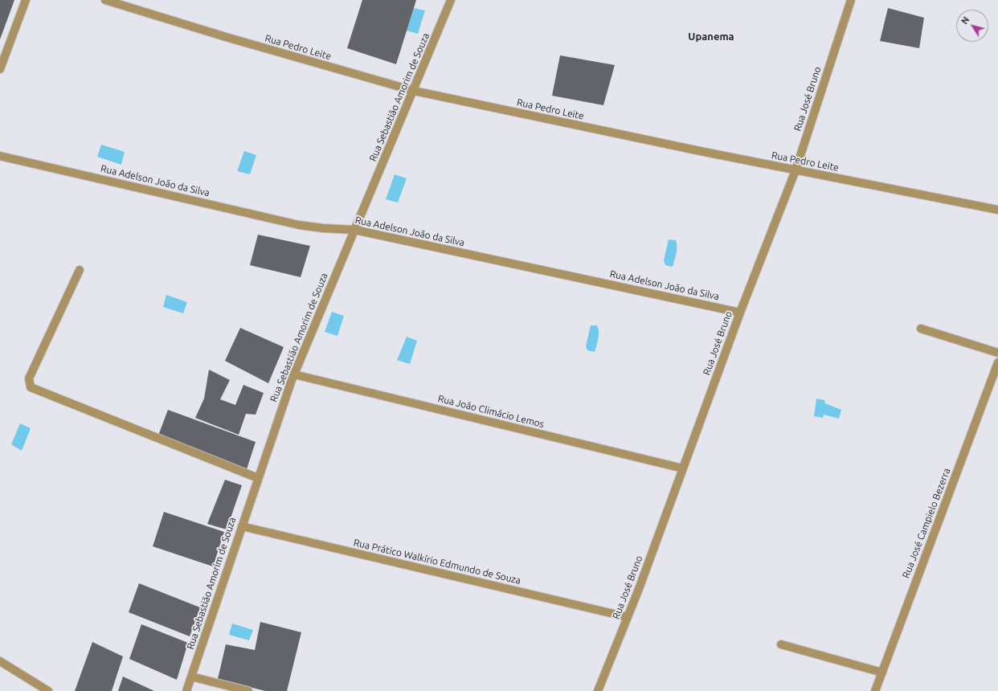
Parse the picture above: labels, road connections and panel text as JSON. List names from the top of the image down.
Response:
{
  "streets": {
    "street": [
      "Rua Pedro Leite",
      "Rua Sebastião Amorim de Souza",
      "Rua José Bruno",
      "Rua Adelson João da Silva",
      "Rua João Climácio Lemos",
      "Rua José Campielo Bezerra",
      "Rua Prático Walkírio Edmundo de Souza"
    ]
  },
  "crossings": [
    ["Rua Pedro Leite", "Rua Sebastião Amorim de Souza"],
    ["Rua Pedro Leite", "Rua José Bruno"],
    ["Rua Sebastião Amorim de Souza", "Rua Adelson João da Silva"],
    ["Rua Sebastião Amorim de Souza", "Rua João Climácio Lemos"],
    ["Rua Sebastião Amorim de Souza", "Rua Prático Walkírio Edmundo de Souza"],
    ["Rua José Bruno", "Rua Adelson João da Silva"],
    ["Rua José Bruno", "Rua João Climácio Lemos"],
    ["Rua José Bruno", "Rua Prático Walkírio Edmundo de Souza"]
  ],
  "districts": ["Upanema"],
  "north": "top left"
}
